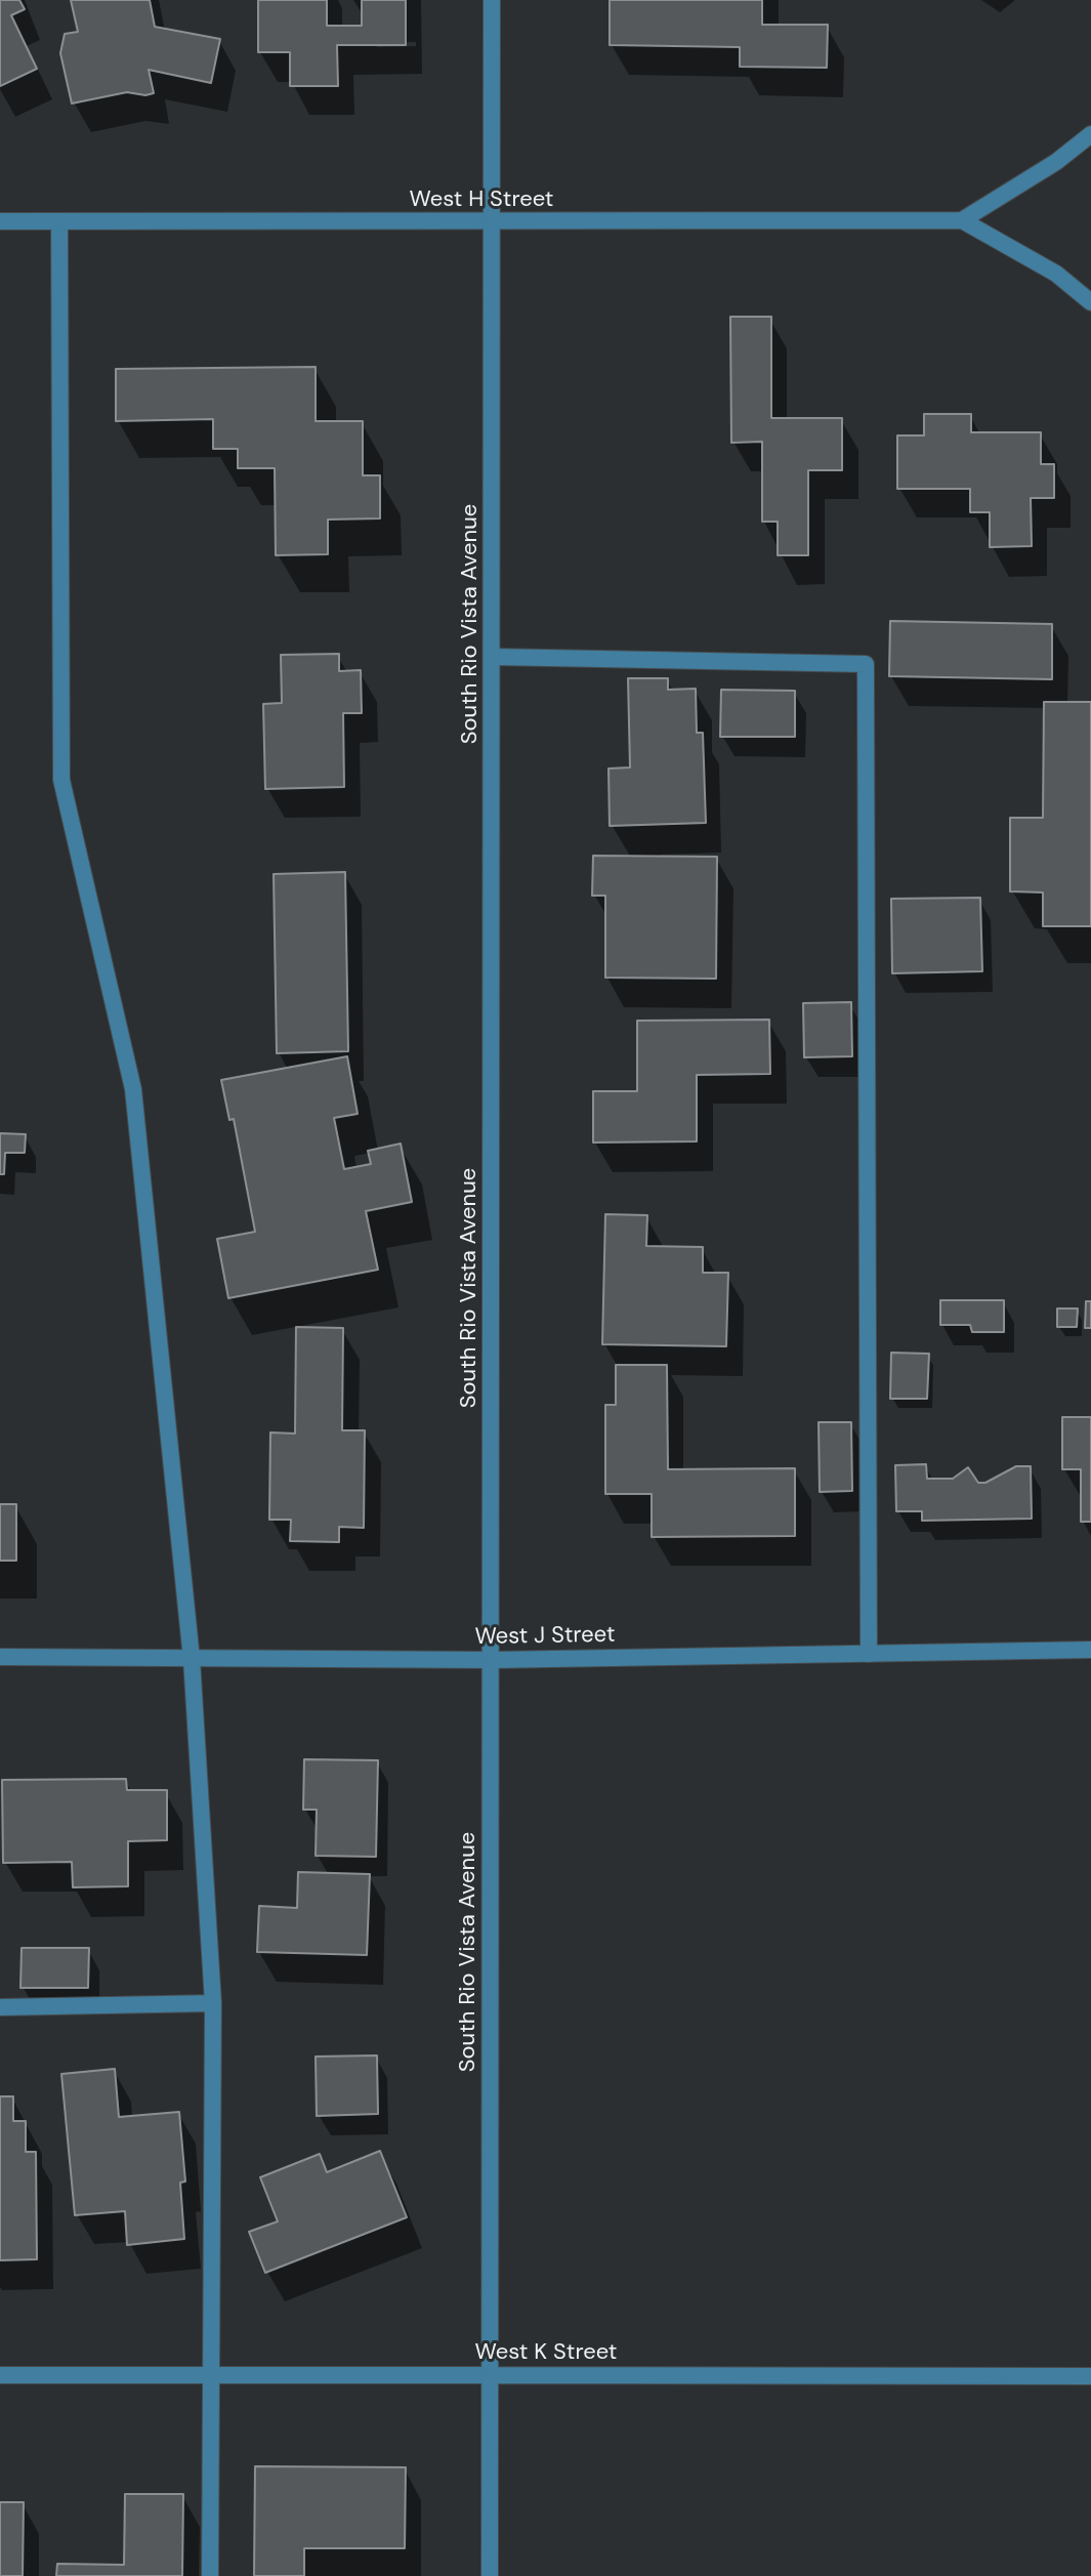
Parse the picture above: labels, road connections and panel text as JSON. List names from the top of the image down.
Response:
{
  "streets": {
    "street": [
      "West H Street",
      "South Rio Vista Avenue",
      "West J Street",
      "West K Street"
    ]
  },
  "crossings": [
    ["West H Street", "South Rio Vista Avenue"],
    ["South Rio Vista Avenue", "West J Street"],
    ["South Rio Vista Avenue", "West K Street"]
  ]
}
